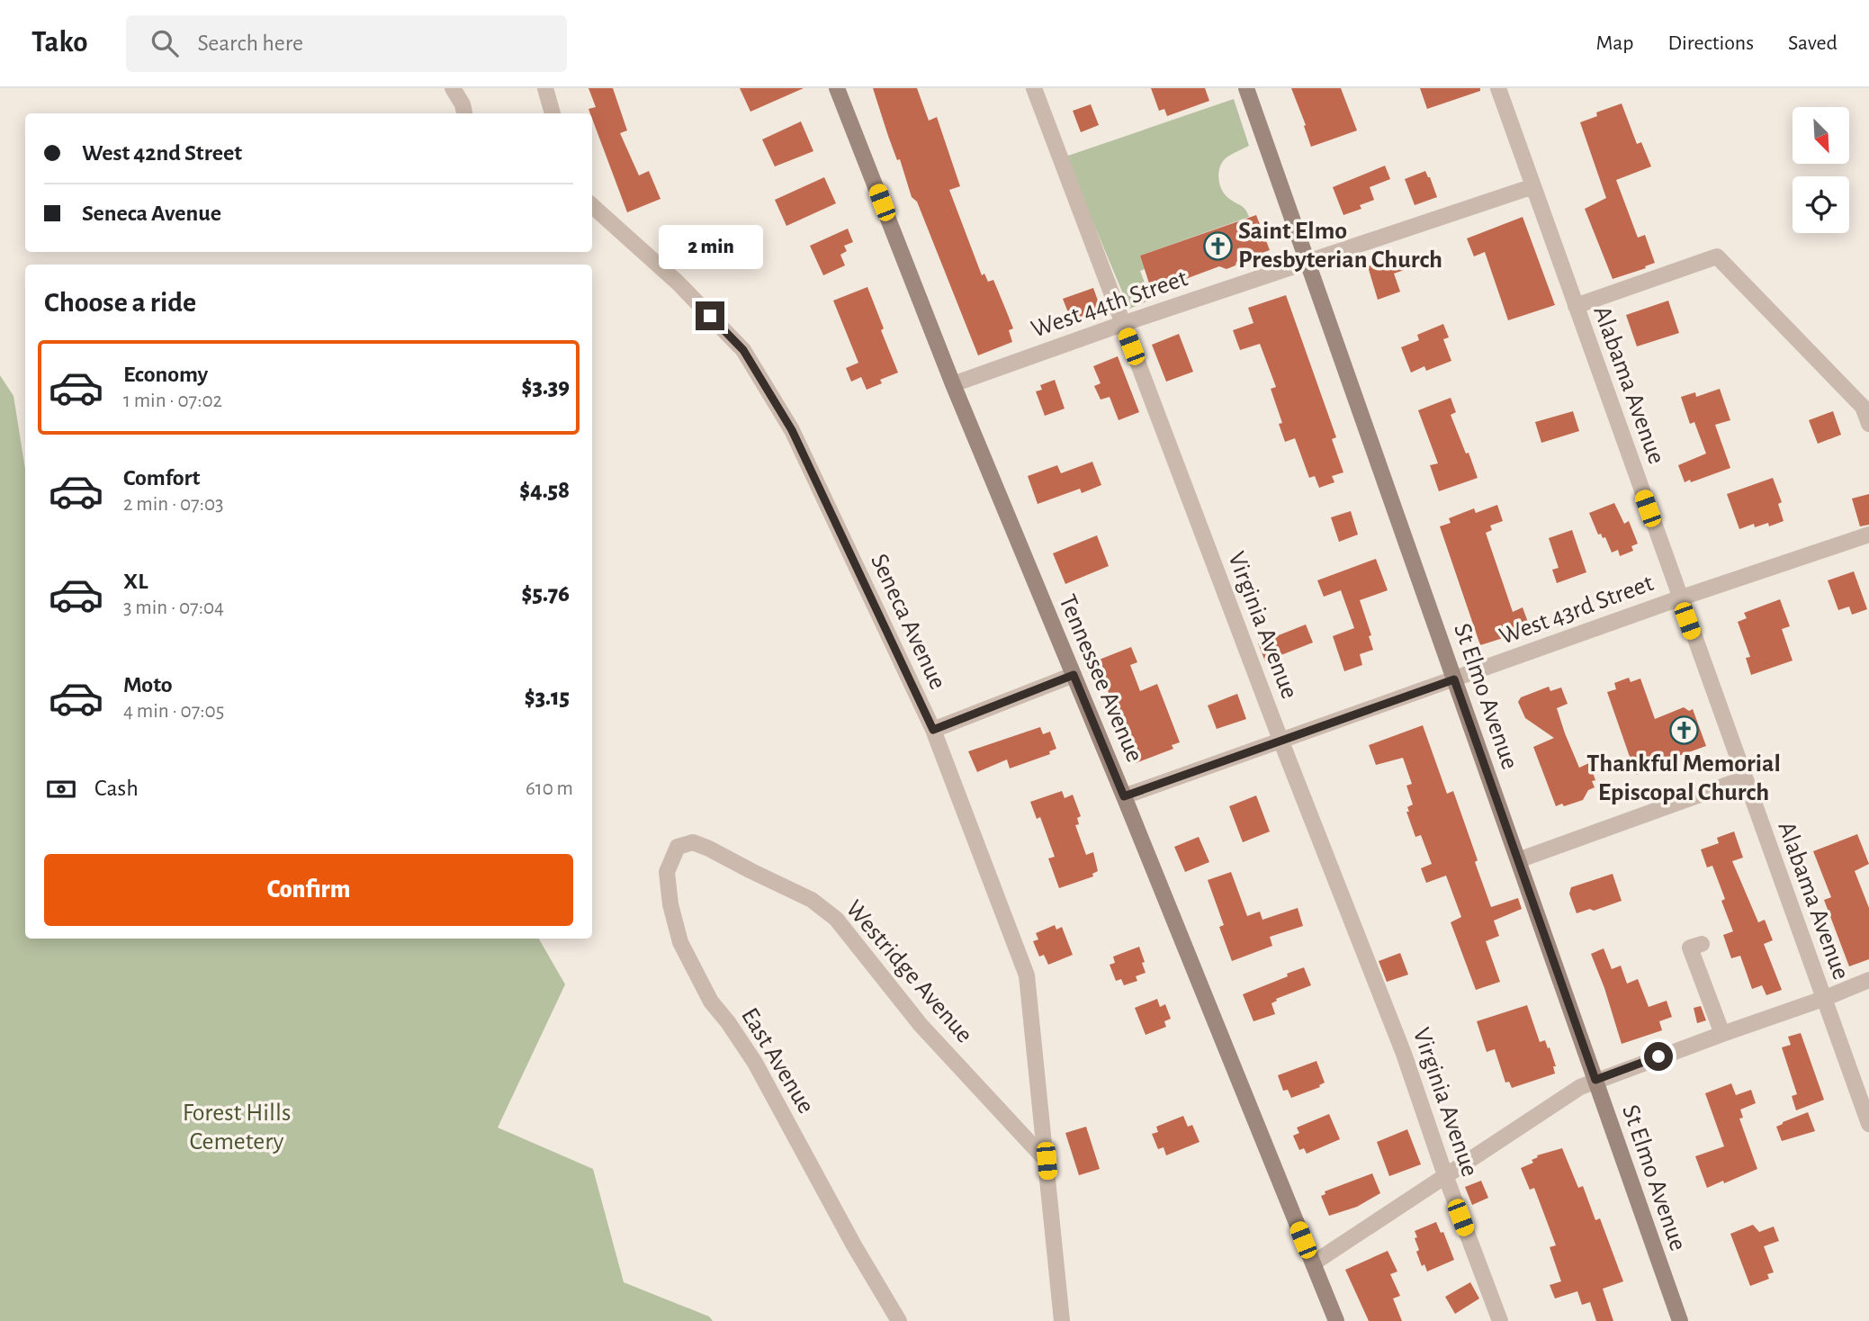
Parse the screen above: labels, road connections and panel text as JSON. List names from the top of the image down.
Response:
{
  "streets": {
    "street": [
      "West 44th Street",
      "Alabama Avenue",
      "West 43rd Street",
      "Seneca Avenue",
      "Virginia Avenue",
      "Tennessee Avenue",
      "St Elmo Avenue",
      "Westridge Avenue",
      "East Avenue"
    ]
  },
  "crossings": [
    ["West 44th Street", "Alabama Avenue"],
    ["West 44th Street", "Virginia Avenue"],
    ["West 44th Street", "Tennessee Avenue"],
    ["West 44th Street", "St Elmo Avenue"],
    ["Alabama Avenue", "West 43rd Street"],
    ["West 43rd Street", "Virginia Avenue"],
    ["West 43rd Street", "Tennessee Avenue"],
    ["West 43rd Street", "St Elmo Avenue"],
    ["Seneca Avenue", "Westridge Avenue"],
    ["Westridge Avenue", "East Avenue"]
  ],
  "parks": ["Forest Hills Cemetery"],
  "places": {
    "church": ["Saint Elmo Presbyterian Church", "Thankful Memorial Episcopal Church"]
  },
  "north": "bottom right",
  "page": {
    "header": "Tako",
    "search": "Search here",
    "nav": ["Map", "Directions", "Saved"],
    "banner": ["West 42nd Street", "Seneca Avenue"],
    "bubble": "2 min",
    "heading": "Choose a ride",
    "list": [
      {
        "name": "Economy",
        "note": "1 min · 07:02",
        "value": "$3.39"
      },
      {
        "name": "Comfort",
        "note": "2 min · 07:03",
        "value": "$4.58"
      },
      {
        "name": "XL",
        "note": "3 min · 07:04",
        "value": "$5.76"
      },
      {
        "name": "Moto",
        "note": "4 min · 07:05",
        "value": "$3.15"
      }
    ],
    "pay": ["Cash", "610 m"],
    "buttons": "Confirm"
  }
}
